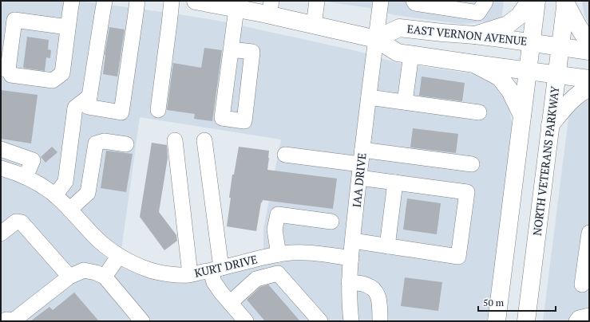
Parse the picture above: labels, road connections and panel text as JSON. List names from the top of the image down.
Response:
{
  "streets": {
    "main road": ["EAST VERNON AVENUE", "NORTH VETERANS PARKWAY"],
    "street": ["IAA DRIVE", "KURT DRIVE"]
  },
  "crossings": [
    ["EAST VERNON AVENUE", "NORTH VETERANS PARKWAY"],
    ["EAST VERNON AVENUE", "IAA DRIVE"],
    ["IAA DRIVE", "KURT DRIVE"]
  ],
  "scale_bar": "50 m"
}
